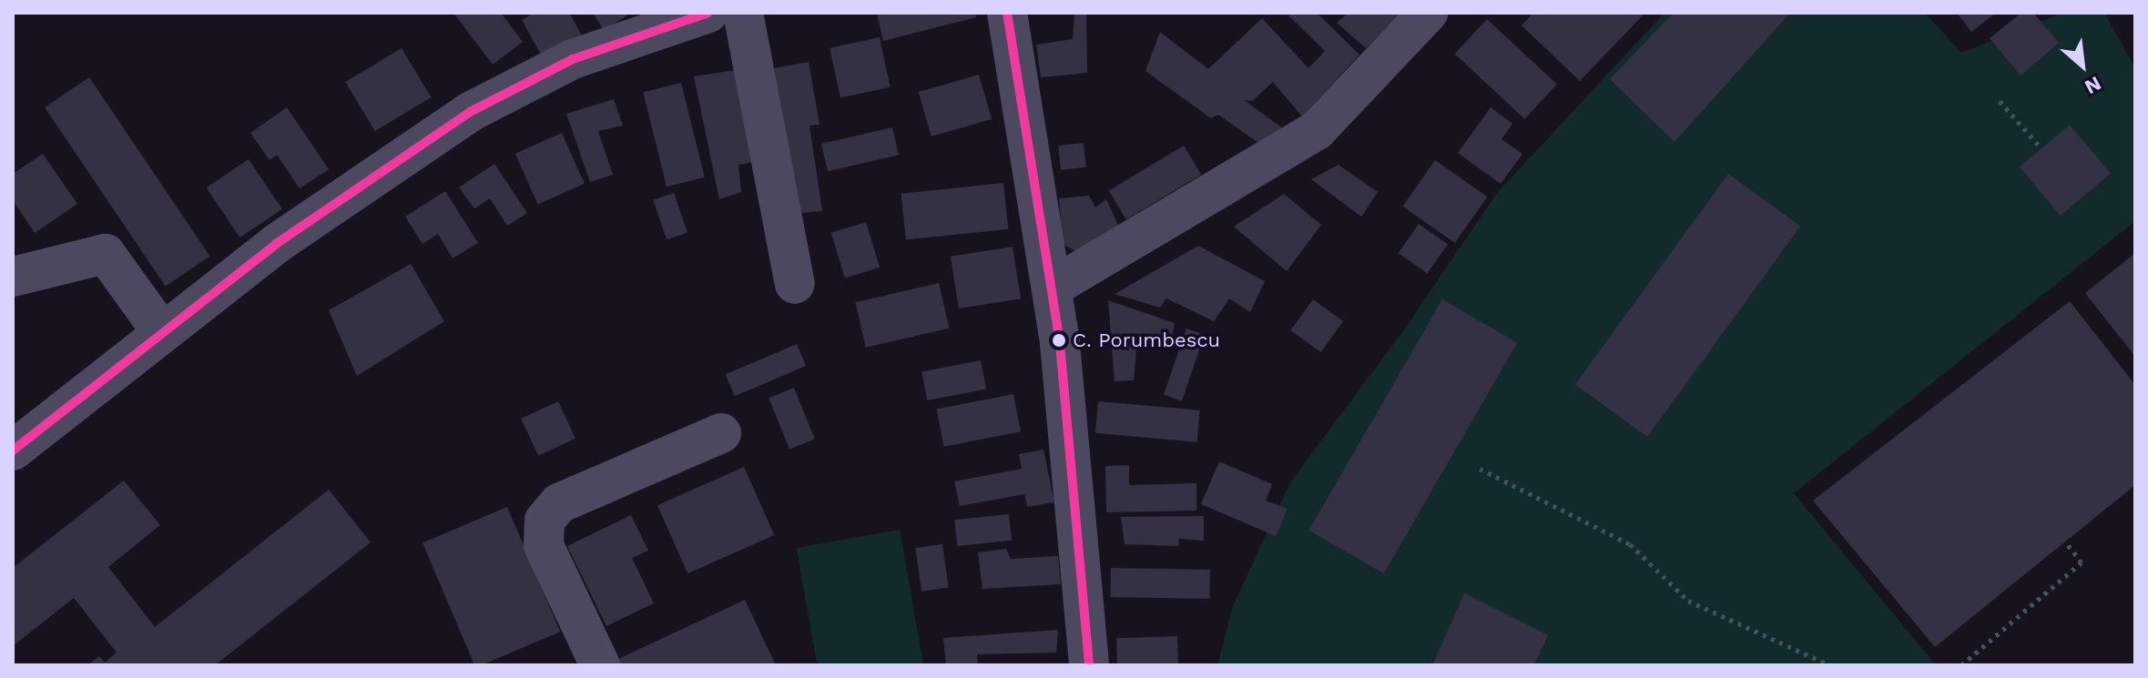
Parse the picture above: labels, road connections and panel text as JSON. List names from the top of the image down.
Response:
{
  "places": ["C. Porumbescu"],
  "north": "bottom right"
}
